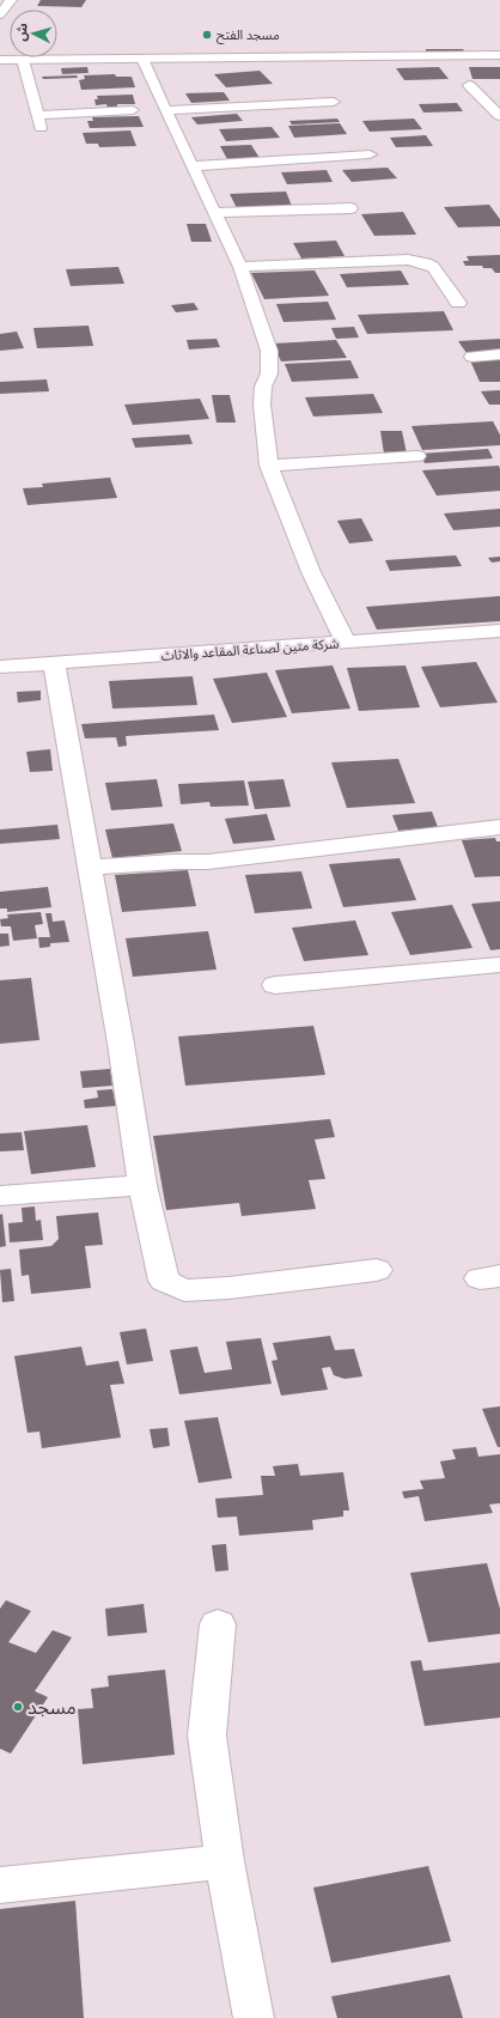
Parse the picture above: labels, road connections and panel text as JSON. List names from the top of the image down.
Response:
{
  "streets": {
    "street": ["شركة متين لصناعة المقاعد والاثاث"]
  },
  "places": ["مسجد الفتح", "مسجد"],
  "north": "left"
}
